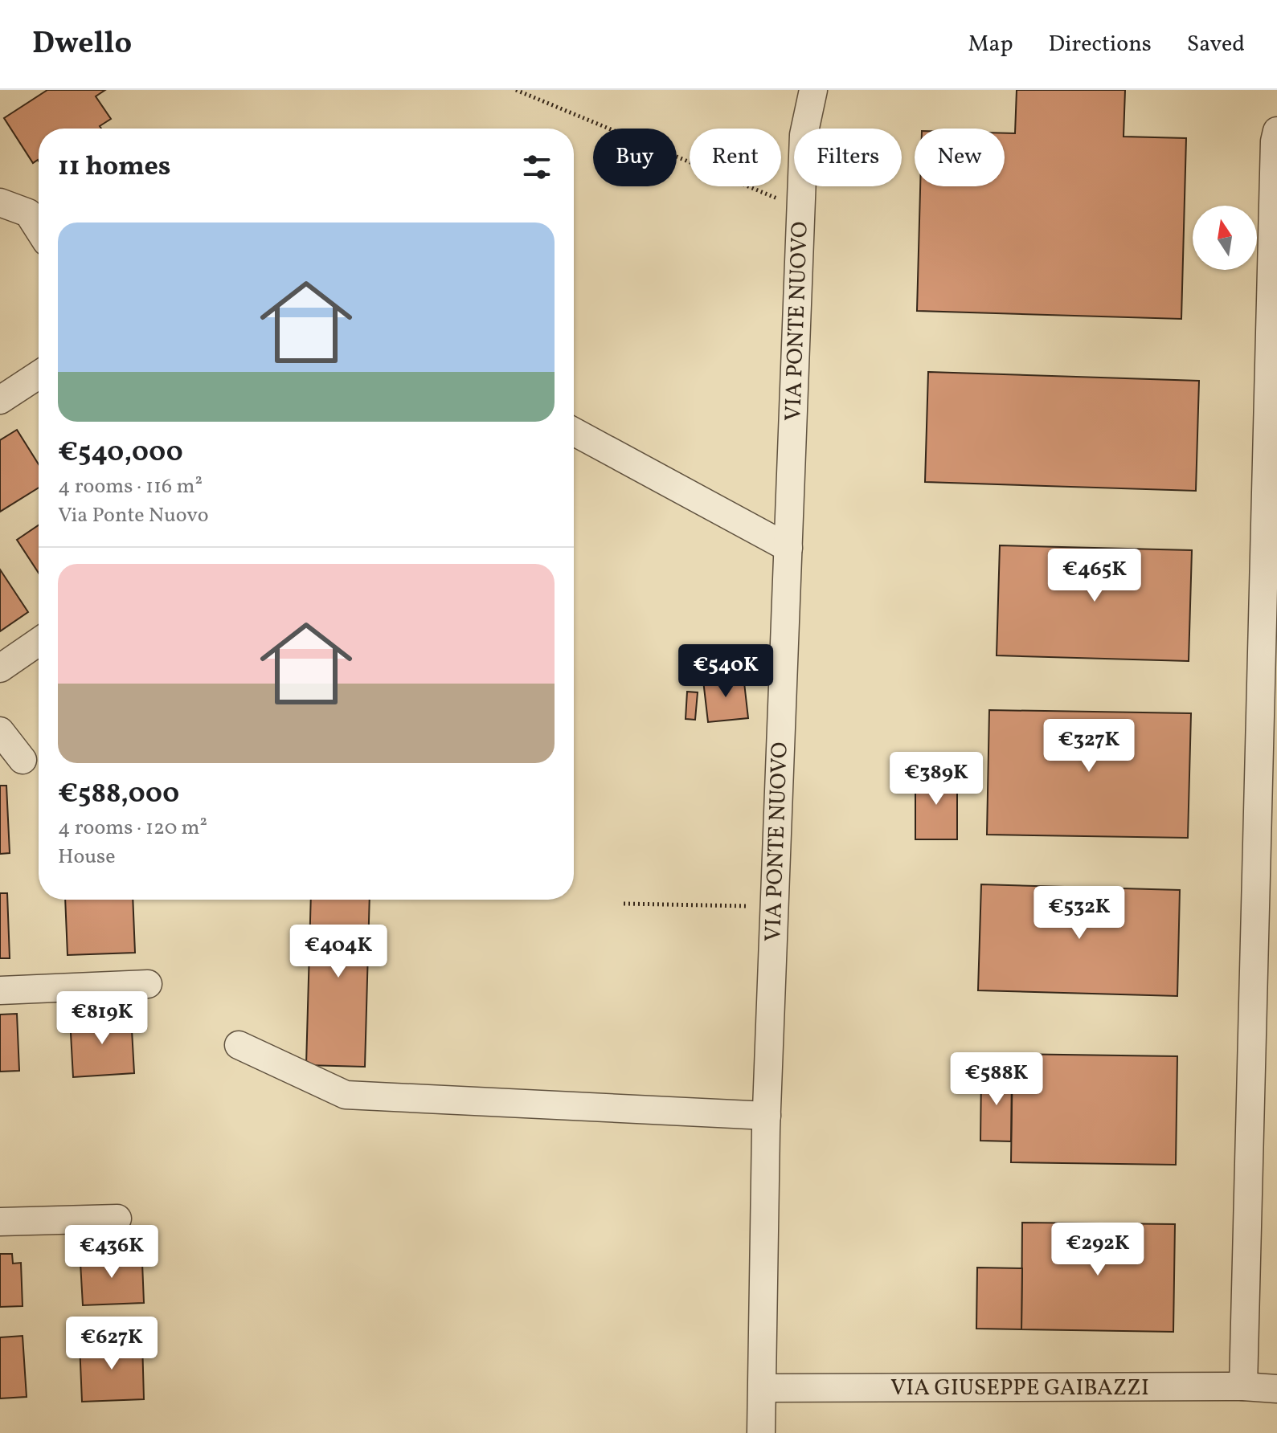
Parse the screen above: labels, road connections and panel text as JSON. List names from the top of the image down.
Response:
{
  "streets": {
    "street": ["VIA PONTE NUOVO", "VIA GIUSEPPE GAIBAZZI"]
  },
  "crossings": [
    ["VIA PONTE NUOVO", "VIA GIUSEPPE GAIBAZZI"]
  ],
  "north": "top",
  "page": {
    "header": "Dwello",
    "nav": ["Map", "Directions", "Saved"],
    "chip": [
      "Buy",
      "Rent",
      "Filters",
      "New"
    ],
    "heading": "11 homes",
    "list": [
      {
        "name": "€540,000",
        "note": "4 rooms · 116 m² · Via Ponte Nuovo"
      },
      {
        "name": "€588,000",
        "note": "4 rooms · 120 m² · House"
      }
    ],
    "price": [
      "€465K",
      "€540K",
      "€327K",
      "€389K",
      "€532K",
      "€404K",
      "€819K",
      "€588K",
      "€292K",
      "€436K",
      "€627K"
    ]
  }
}
